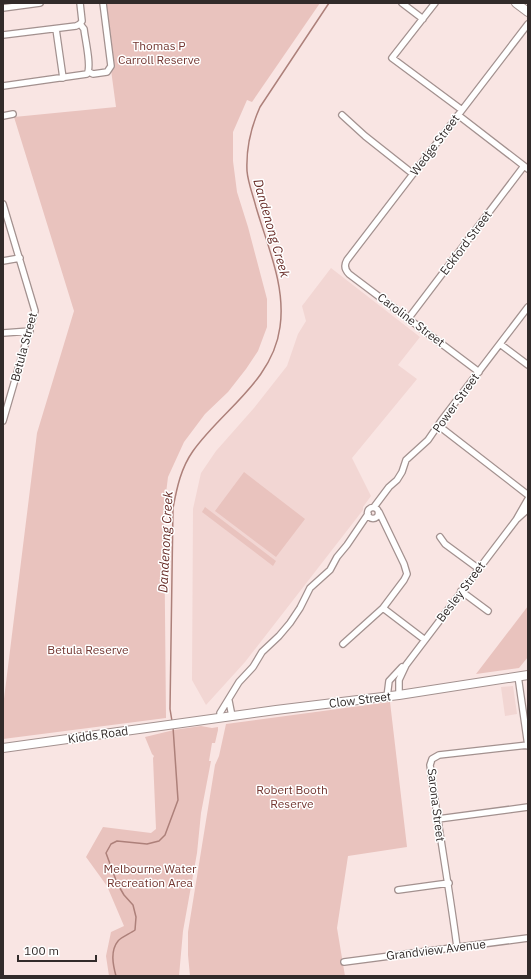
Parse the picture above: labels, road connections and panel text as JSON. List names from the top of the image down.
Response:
{
  "streets": {
    "main road": ["Clow Street", "Kidds Road"],
    "street": [
      "Wedge Street",
      "Eckford Street",
      "Caroline Street",
      "Betula Street",
      "Power Street",
      "Besley Street",
      "Sarona Street",
      "Grandview Avenue"
    ]
  },
  "crossings": [
    ["Wedge Street", "Caroline Street"],
    ["Eckford Street", "Caroline Street"],
    ["Caroline Street", "Power Street"],
    ["Besley Street", "Clow Street"],
    ["Clow Street", "Kidds Road"],
    ["Sarona Street", "Grandview Avenue"]
  ],
  "water": ["Dandenong Creek"],
  "parks": [
    "Thomas P Carroll Reserve",
    "Betula Reserve",
    "Robert Booth Reserve",
    "Melbourne Water Recreation Area"
  ],
  "scale_bar": "100 m"
}
